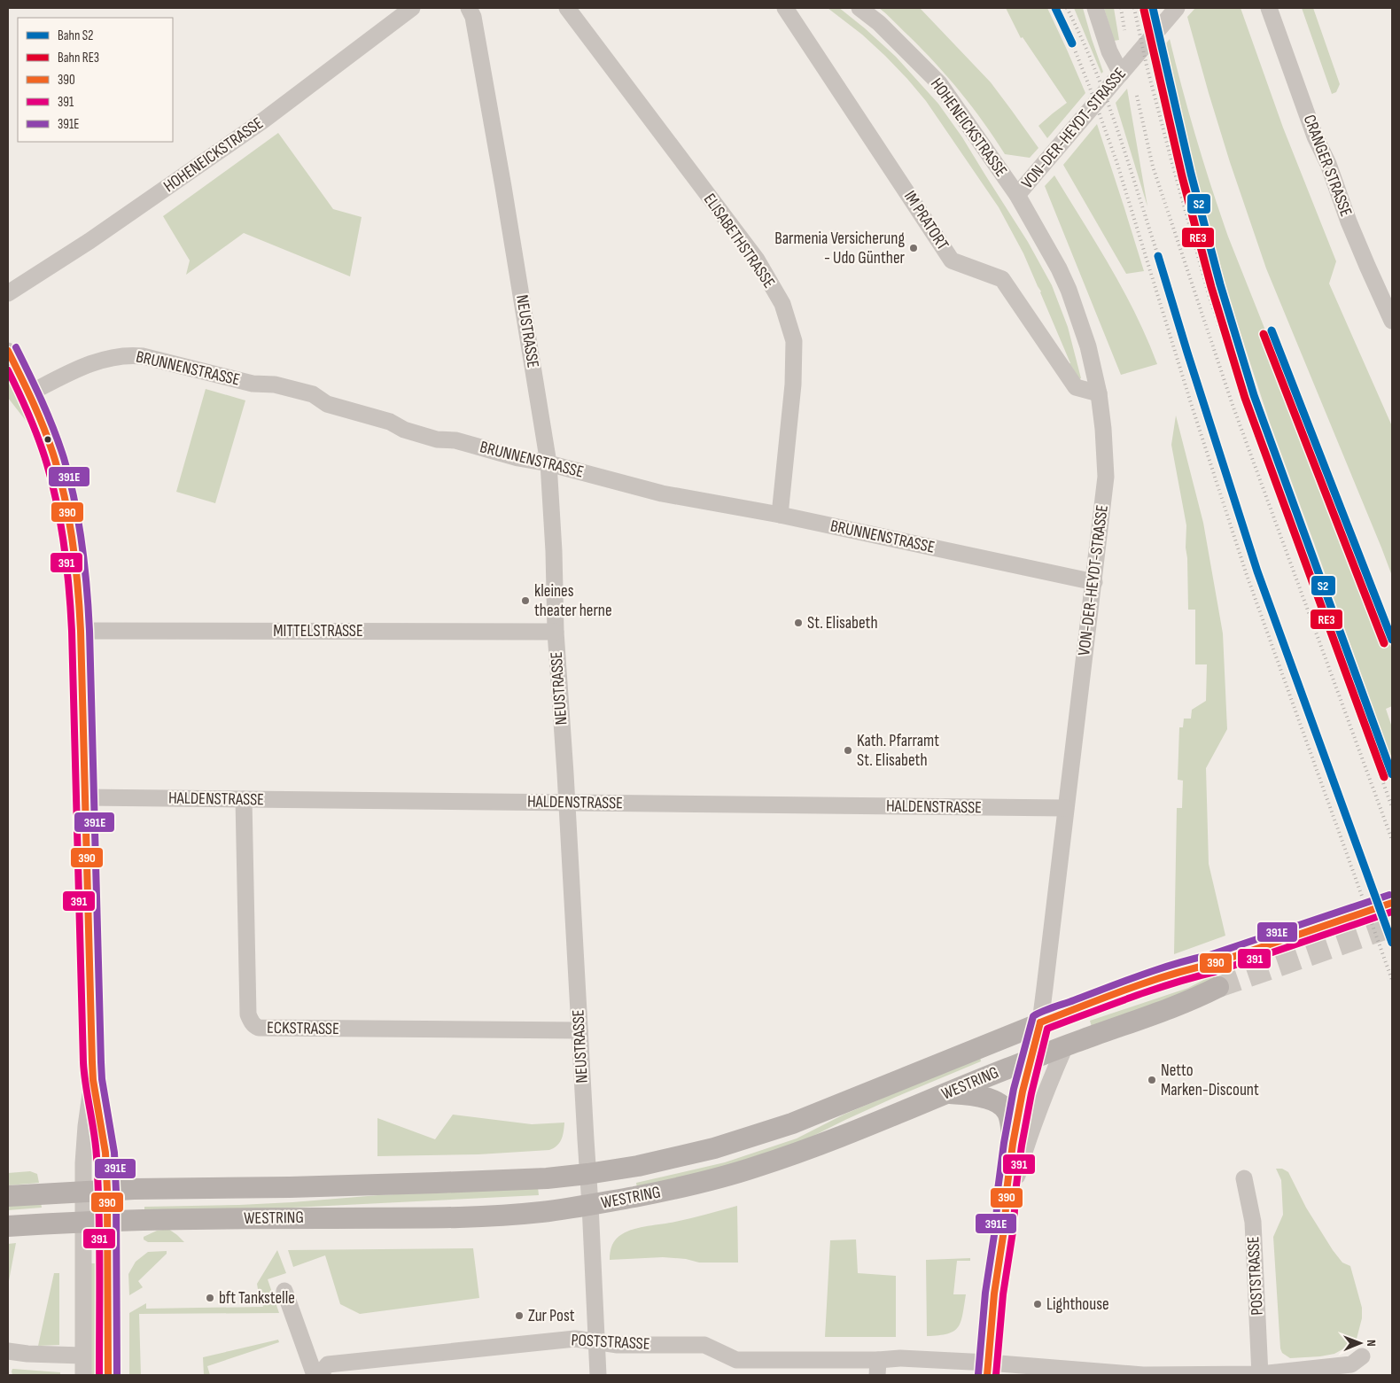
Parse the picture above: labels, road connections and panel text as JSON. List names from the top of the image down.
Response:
{
  "streets": {
    "main road": ["WESTRING"],
    "street": [
      "HOHENEICKSTRASSE",
      "VON-DER-HEYDT-STRASSE",
      "CRANGER STRASSE",
      "IM PRATORT",
      "ELISABETHSTRASSE",
      "NEUSTRASSE",
      "BRUNNENSTRASSE",
      "MITTELSTRASSE",
      "HALDENSTRASSE",
      "ECKSTRASSE",
      "POSTSTRASSE"
    ]
  },
  "crossings": [
    ["HOHENEICKSTRASSE", "VON-DER-HEYDT-STRASSE"],
    ["VON-DER-HEYDT-STRASSE", "IM PRATORT"],
    ["VON-DER-HEYDT-STRASSE", "BRUNNENSTRASSE"],
    ["VON-DER-HEYDT-STRASSE", "HALDENSTRASSE"],
    ["VON-DER-HEYDT-STRASSE", "WESTRING"],
    ["VON-DER-HEYDT-STRASSE", "POSTSTRASSE"],
    ["ELISABETHSTRASSE", "BRUNNENSTRASSE"],
    ["NEUSTRASSE", "BRUNNENSTRASSE"],
    ["NEUSTRASSE", "MITTELSTRASSE"],
    ["NEUSTRASSE", "HALDENSTRASSE"],
    ["NEUSTRASSE", "ECKSTRASSE"],
    ["NEUSTRASSE", "WESTRING"],
    ["NEUSTRASSE", "POSTSTRASSE"],
    ["HALDENSTRASSE", "ECKSTRASSE"]
  ],
  "places": [
    "Barmenia Versicherung - Udo Günther",
    "kleines theater herne",
    "St. Elisabeth",
    "Kath. Pfarramt St. Elisabeth",
    "Netto Marken-Discount",
    "bft Tankstelle",
    "Lighthouse",
    "Zur Post"
  ],
  "lines": [
    "rail line S2",
    "rail line RE3",
    "transit line 391E",
    "transit line 390",
    "transit line 391"
  ],
  "legend": [
    "Bahn S2",
    "Bahn RE3",
    "390",
    "391",
    "391E"
  ],
  "north": "right"
}
